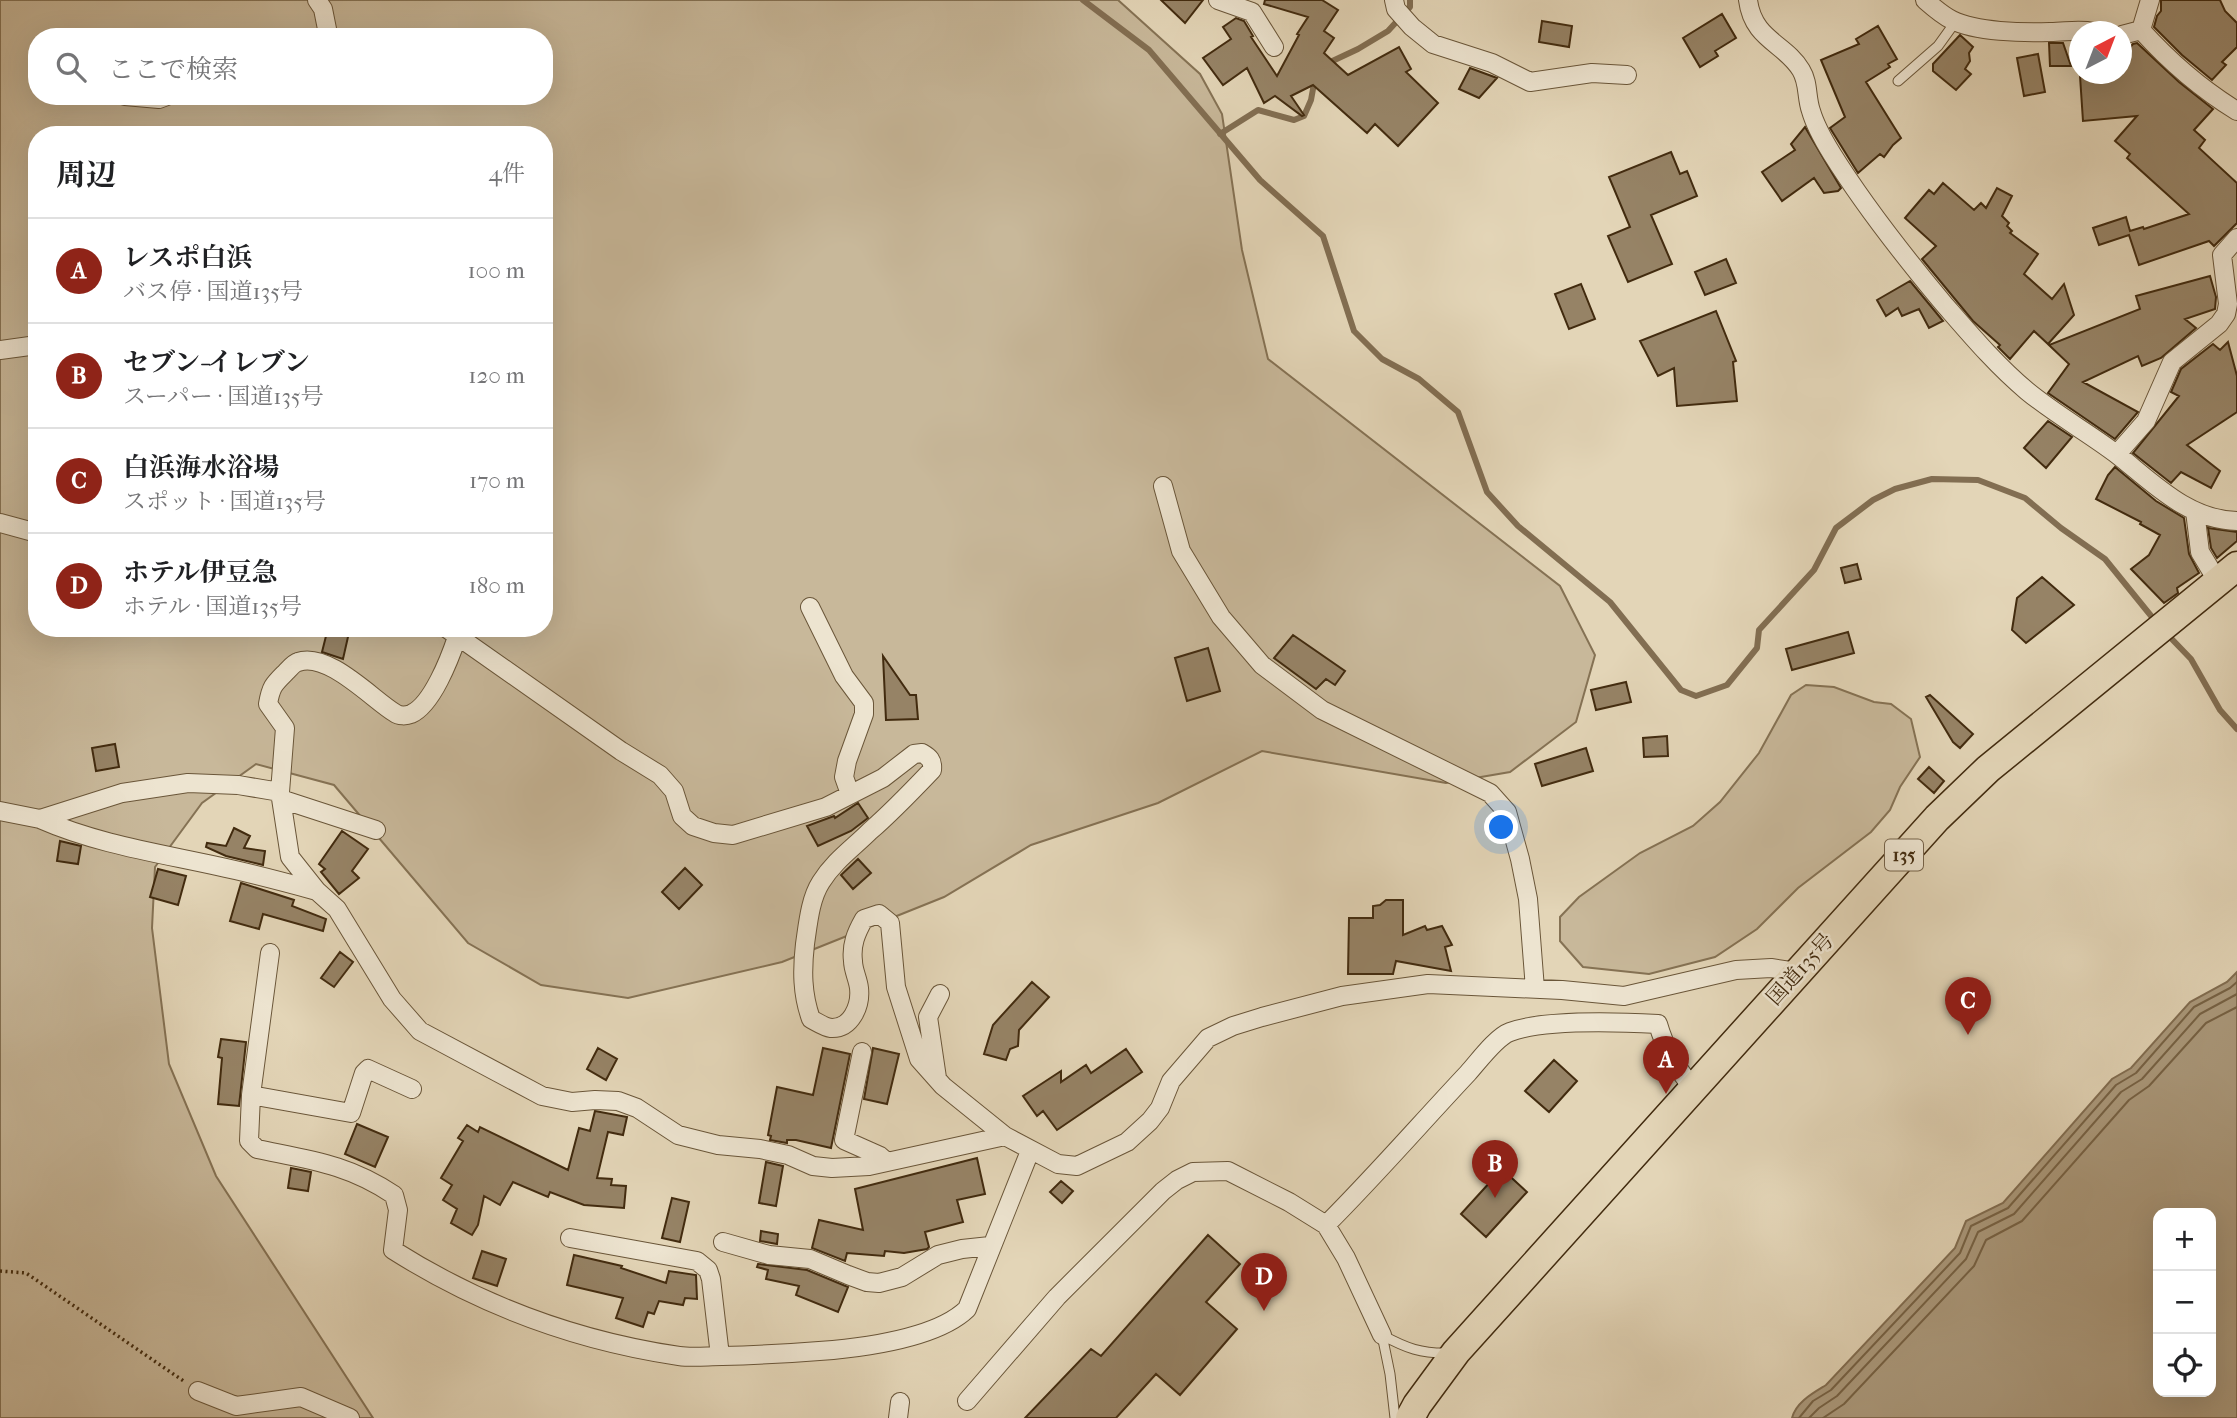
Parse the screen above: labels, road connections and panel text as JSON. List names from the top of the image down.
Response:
{
  "streets": {
    "highway": ["135", "国道135号"]
  },
  "north": "top right",
  "page": {
    "search": "ここで検索",
    "heading": ["周辺", "4件"],
    "list": [
      {
        "mark": "A",
        "name": "レスポ白浜",
        "note": "バス停 · 国道135号",
        "value": "100 m"
      },
      {
        "mark": "B",
        "name": "セブン-イレブン",
        "note": "スーパー · 国道135号",
        "value": "120 m"
      },
      {
        "mark": "C",
        "name": "白浜海水浴場",
        "note": "スポット · 国道135号",
        "value": "170 m"
      },
      {
        "mark": "D",
        "name": "ホテル伊豆急",
        "note": "ホテル · 国道135号",
        "value": "180 m"
      }
    ],
    "pins": [
      "C",
      "A",
      "B",
      "D"
    ],
    "map_buttons": ["+", "−"]
  }
}
